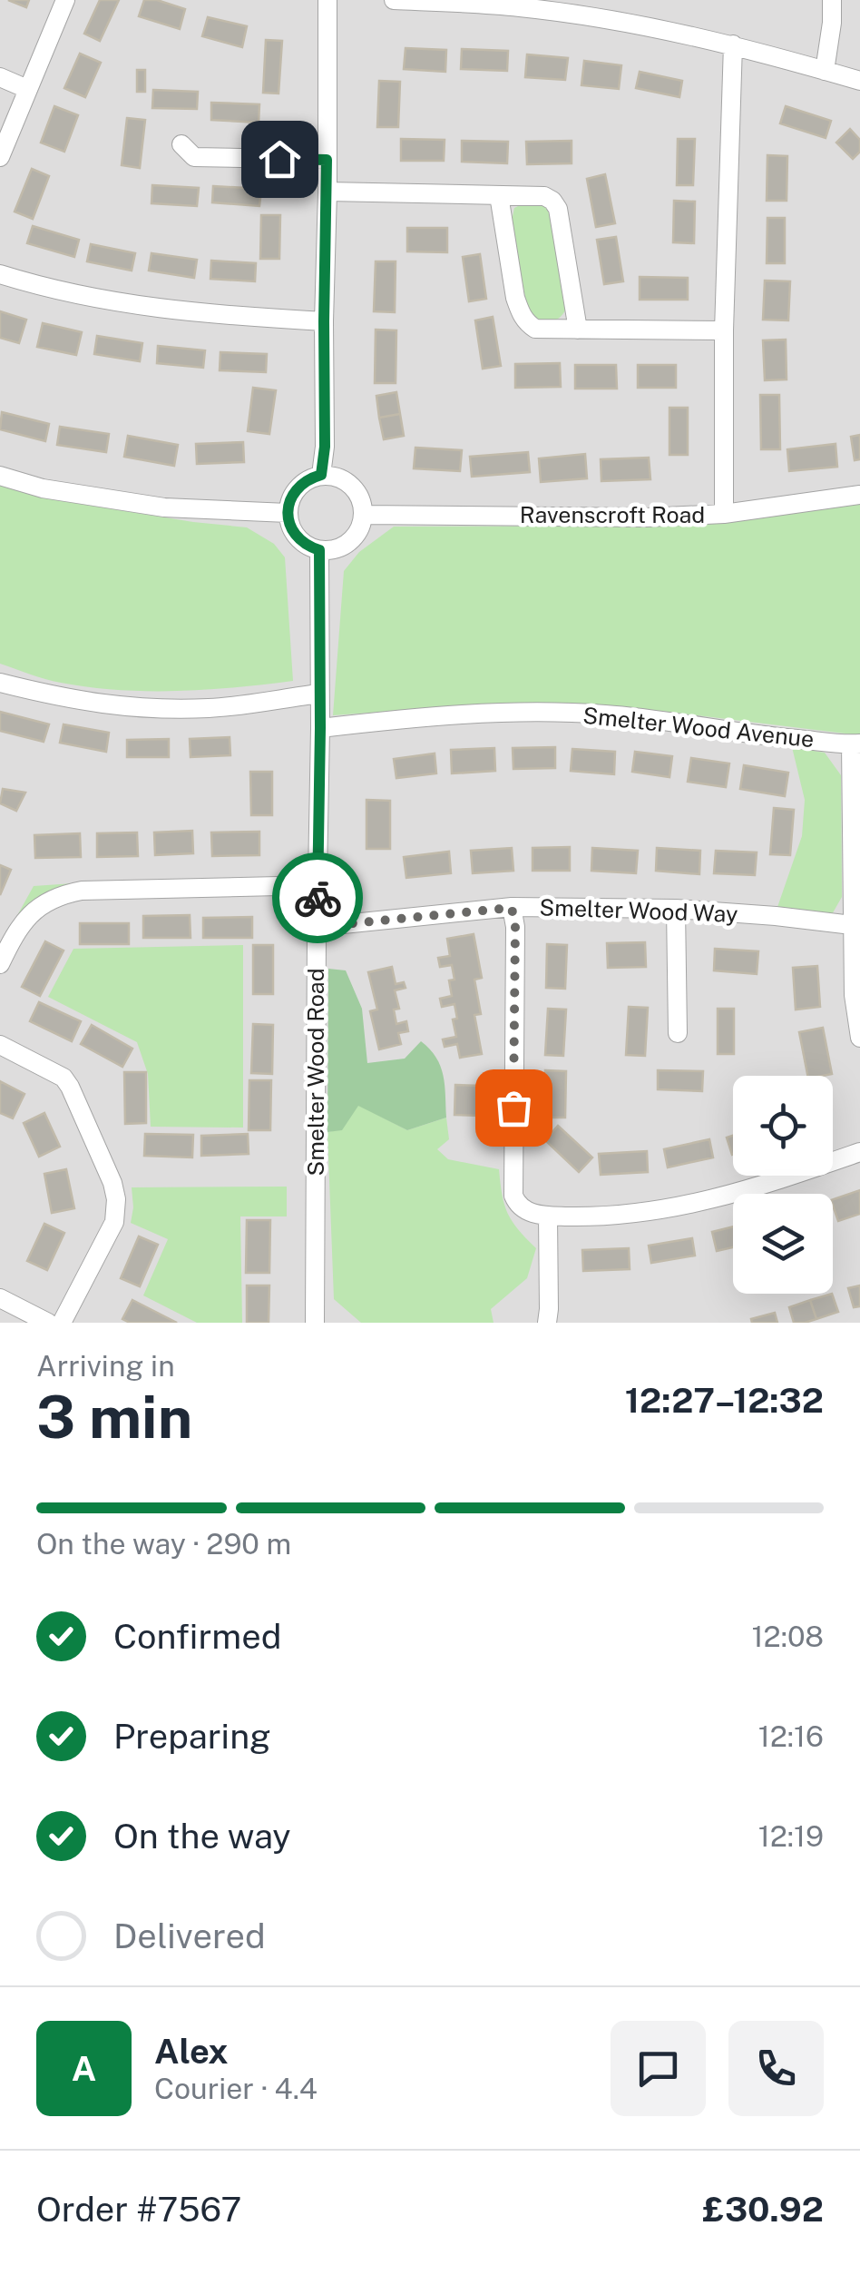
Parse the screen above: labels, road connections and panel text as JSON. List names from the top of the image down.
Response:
{
  "streets": {
    "street": [
      "Ravenscroft Road",
      "Smelter Wood Avenue",
      "Smelter Wood Way",
      "Smelter Wood Road"
    ]
  },
  "crossings": [
    ["Ravenscroft Road", "Smelter Wood Road"],
    ["Smelter Wood Avenue", "Smelter Wood Road"],
    ["Smelter Wood Way", "Smelter Wood Road"]
  ],
  "page": {
    "heading": ["3 min", "Arriving in", "12:27–12:32"],
    "panel": [
      "Alex",
      "Courier · 4.4",
      "Order #7567",
      "£30.92"
    ],
    "bar": "On the way · 290 m",
    "list": [
      ["Confirmed", "12:08"],
      ["Preparing", "12:16"],
      ["On the way", "12:19"],
      "Delivered"
    ],
    "round": "A"
  }
}
